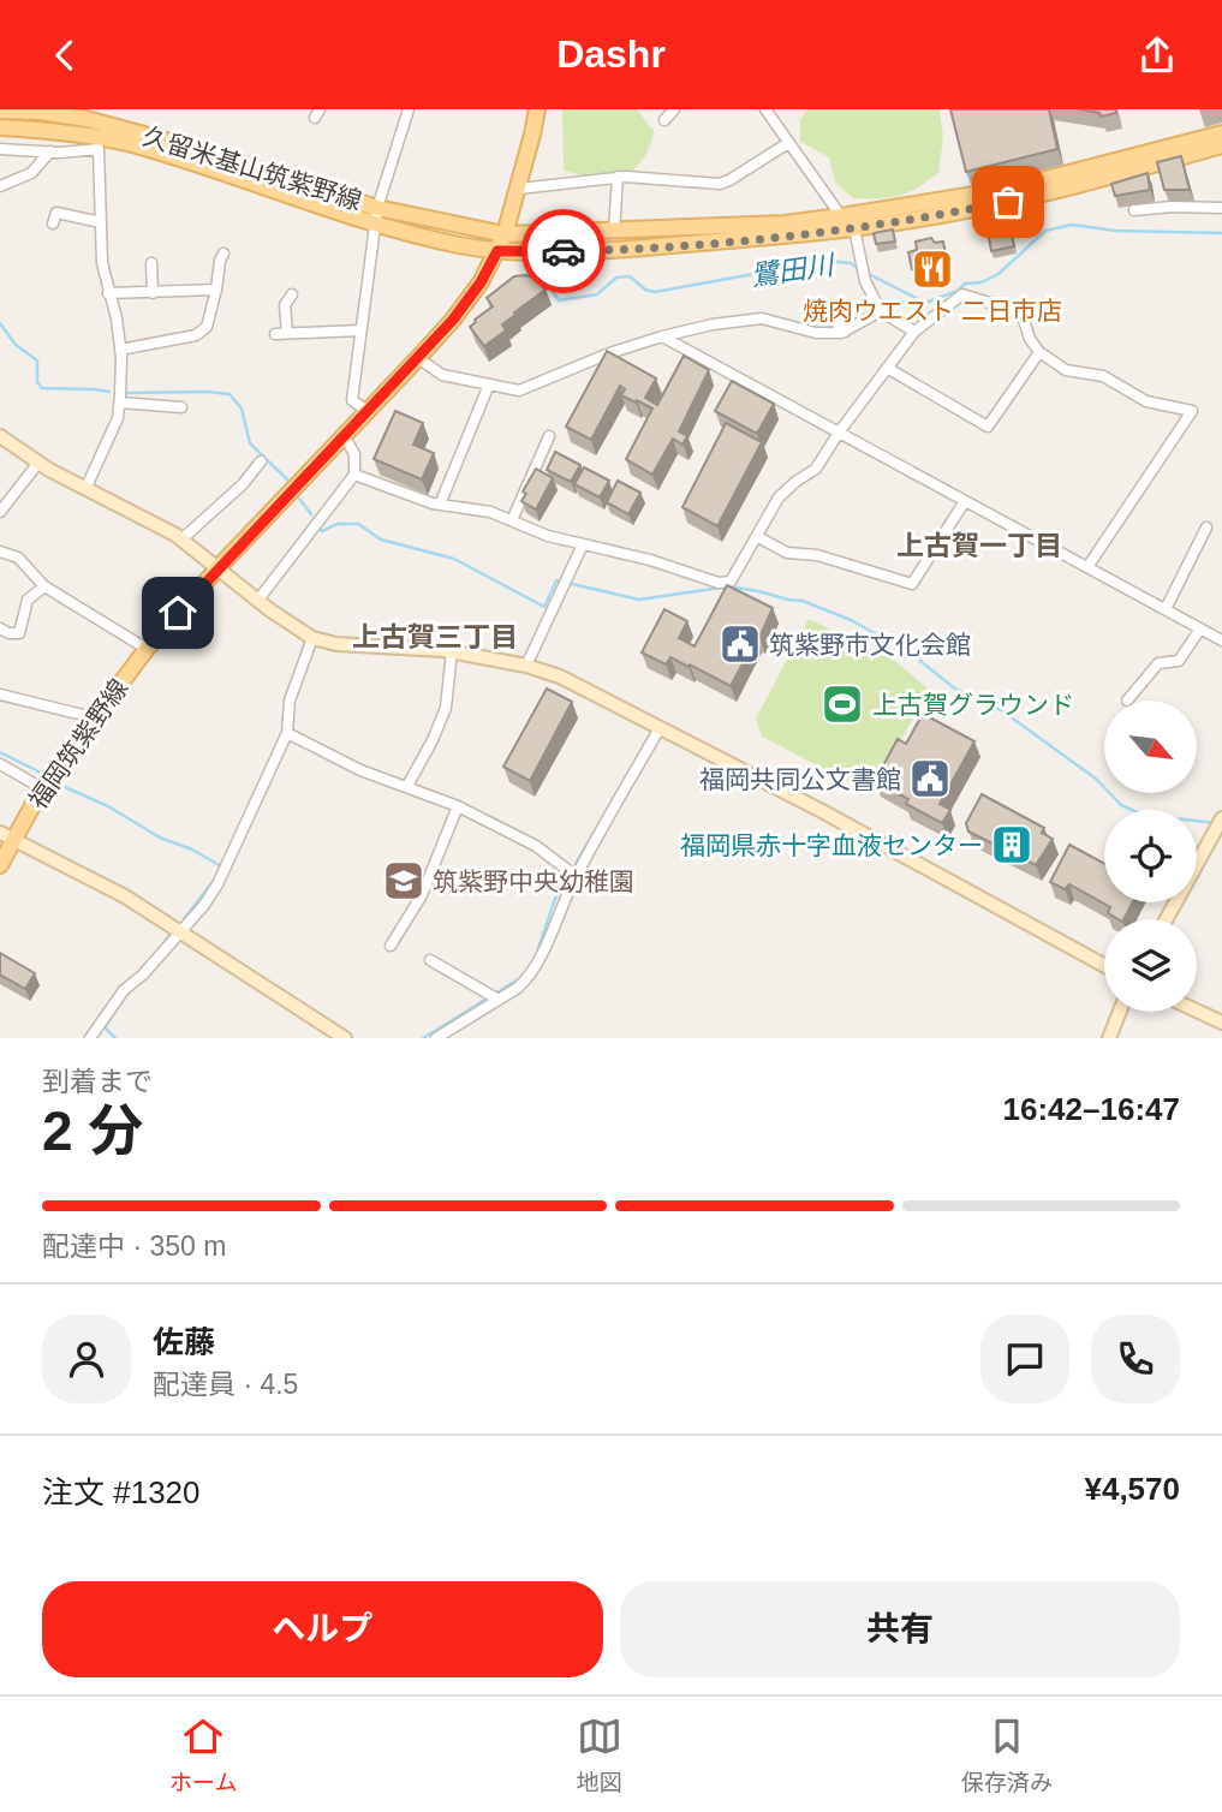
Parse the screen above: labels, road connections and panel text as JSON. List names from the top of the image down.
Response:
{
  "streets": {
    "main road": ["久留米基山筑紫野線", "福岡筑紫野線"]
  },
  "crossings": [
    ["久留米基山筑紫野線", "福岡筑紫野線"]
  ],
  "districts": ["上古賀一丁目", "上古賀三丁目"],
  "water": ["鷺田川"],
  "places": {
    "restaurant": ["焼肉ウエスト 二日市店"],
    "public building": ["筑紫野市文化会館", "福岡共同公文書館"],
    "sports": ["上古賀グラウンド"],
    "building": ["福岡県赤十字血液センター"],
    "school or university": ["筑紫野中央幼稚園"]
  },
  "north": "bottom right",
  "page": {
    "header": "Dashr",
    "heading": ["2 分", "到着まで", "16:42–16:47"],
    "panel": [
      "佐藤",
      "配達員 · 4.5",
      "注文 #1320",
      "¥4,570"
    ],
    "bar": "配達中 · 350 m",
    "buttons": ["ヘルプ", "共有"],
    "tabs": ["ホーム", "地図", "保存済み"]
  }
}
